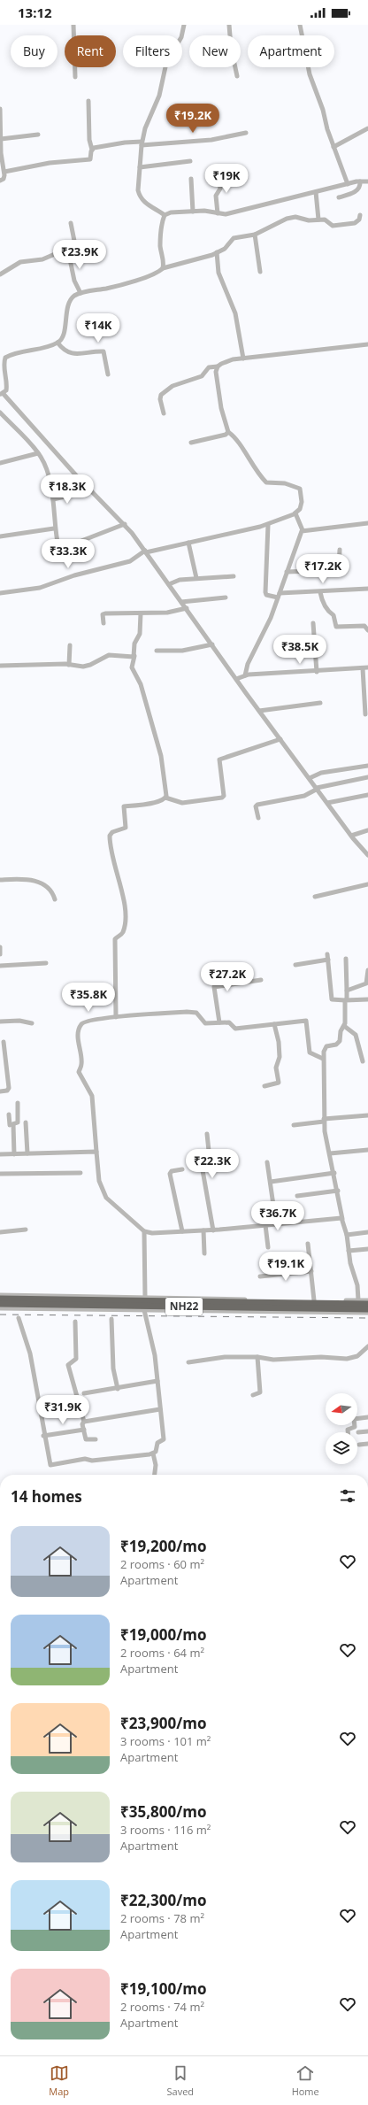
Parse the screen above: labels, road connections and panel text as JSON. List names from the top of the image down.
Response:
{
  "streets": {
    "highway": ["NH22"]
  },
  "north": "left",
  "page": {
    "status": "13:12",
    "chip": [
      "Buy",
      "Rent",
      "Filters",
      "New",
      "Apartment"
    ],
    "price": [
      "₹19.2K",
      "₹19K",
      "₹23.9K",
      "₹14K",
      "₹18.3K",
      "₹33.3K",
      "₹17.2K",
      "₹38.5K",
      "₹27.2K",
      "₹35.8K",
      "₹22.3K",
      "₹36.7K",
      "₹19.1K",
      "₹31.9K"
    ],
    "heading": "14 homes",
    "list": [
      {
        "name": "₹19,200/mo",
        "note": "2 rooms · 60 m² · Apartment"
      },
      {
        "name": "₹19,000/mo",
        "note": "2 rooms · 64 m² · Apartment"
      },
      {
        "name": "₹23,900/mo",
        "note": "3 rooms · 101 m² · Apartment"
      },
      {
        "name": "₹35,800/mo",
        "note": "3 rooms · 116 m² · Apartment"
      },
      {
        "name": "₹22,300/mo",
        "note": "2 rooms · 78 m² · Apartment"
      },
      {
        "name": "₹19,100/mo",
        "note": "2 rooms · 74 m² · Apartment"
      }
    ],
    "tabs": ["Map", "Saved", "Home"]
  }
}
